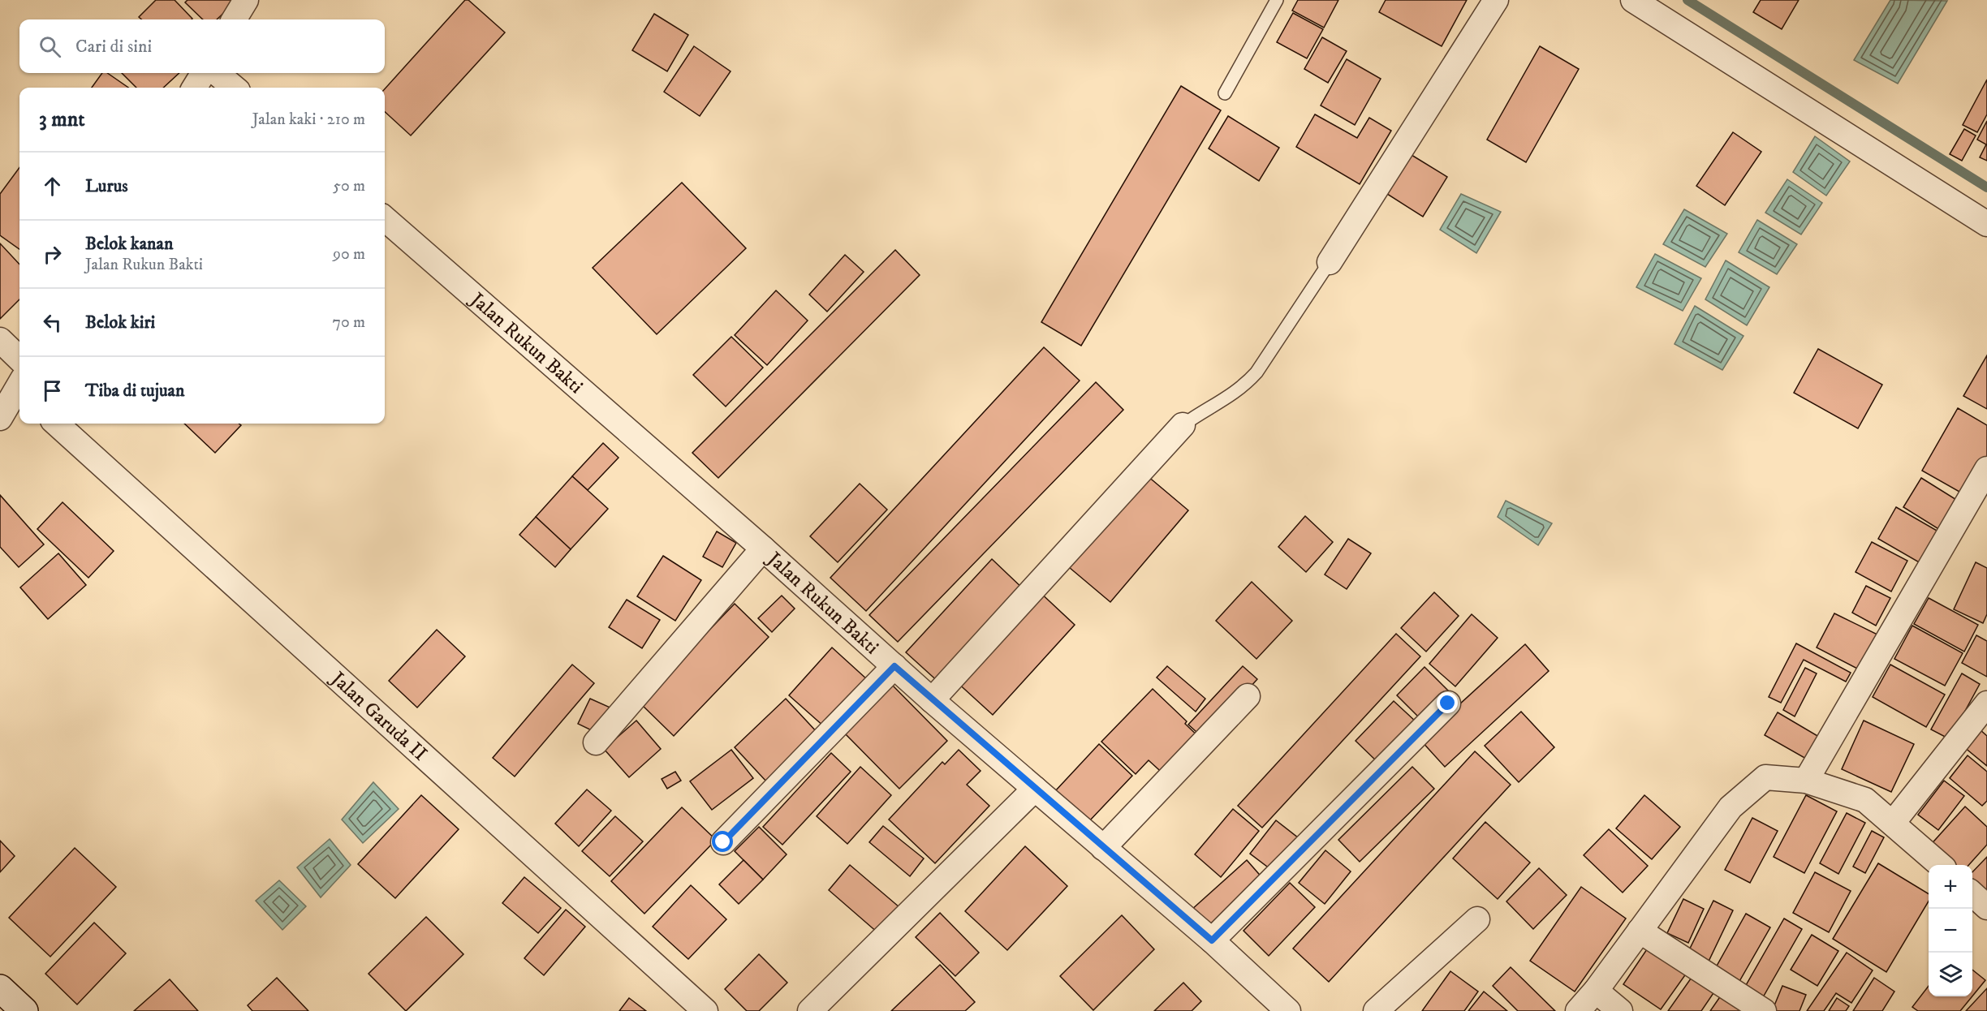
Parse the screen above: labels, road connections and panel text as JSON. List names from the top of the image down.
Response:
{
  "streets": {
    "street": ["Jalan Rukun Bakti", "Jalan Garuda II"]
  },
  "page": {
    "search": "Cari di sini",
    "heading": ["3 mnt", "Jalan kaki · 210 m"],
    "list": [
      ["Lurus", "50 m"],
      ["Belok kanan", "Jalan Rukun Bakti", "90 m"],
      ["Belok kiri", "70 m"],
      "Tiba di tujuan"
    ],
    "map_buttons": ["+", "−"]
  }
}
